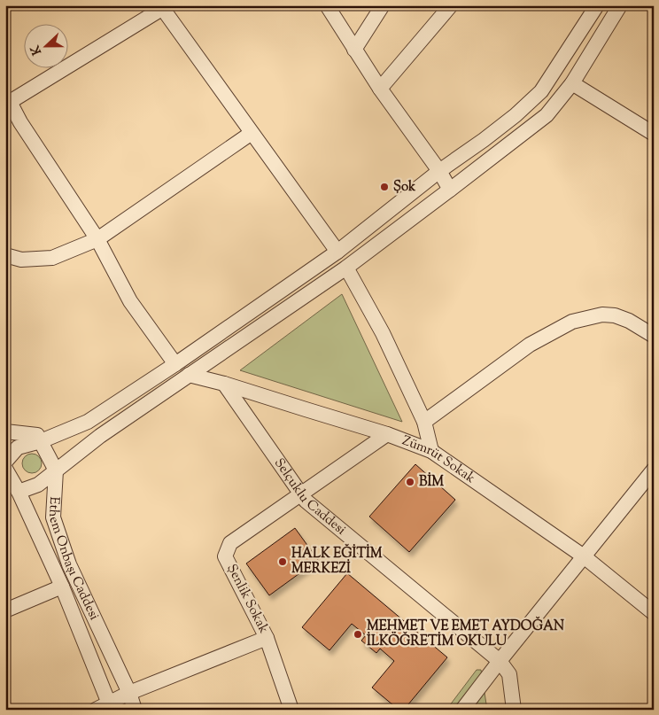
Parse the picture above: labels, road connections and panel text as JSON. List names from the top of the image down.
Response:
{
  "streets": {
    "street": [
      "Zümrüt Sokak",
      "Selçuklu Caddesi",
      "Ethem Onbaşı Caddesi",
      "Şenlik Sokak"
    ]
  },
  "crossings": [
    ["Zümrüt Sokak", "Selçuklu Caddesi"],
    ["Zümrüt Sokak", "Şenlik Sokak"],
    ["Selçuklu Caddesi", "Şenlik Sokak"]
  ],
  "places": [
    "Şok",
    "BİM",
    "HALK EĞİTİM MERKEZİ",
    "MEHMET VE EMET AYDOĞAN İLKÖĞRETİM OKULU"
  ],
  "north": "left"
}
